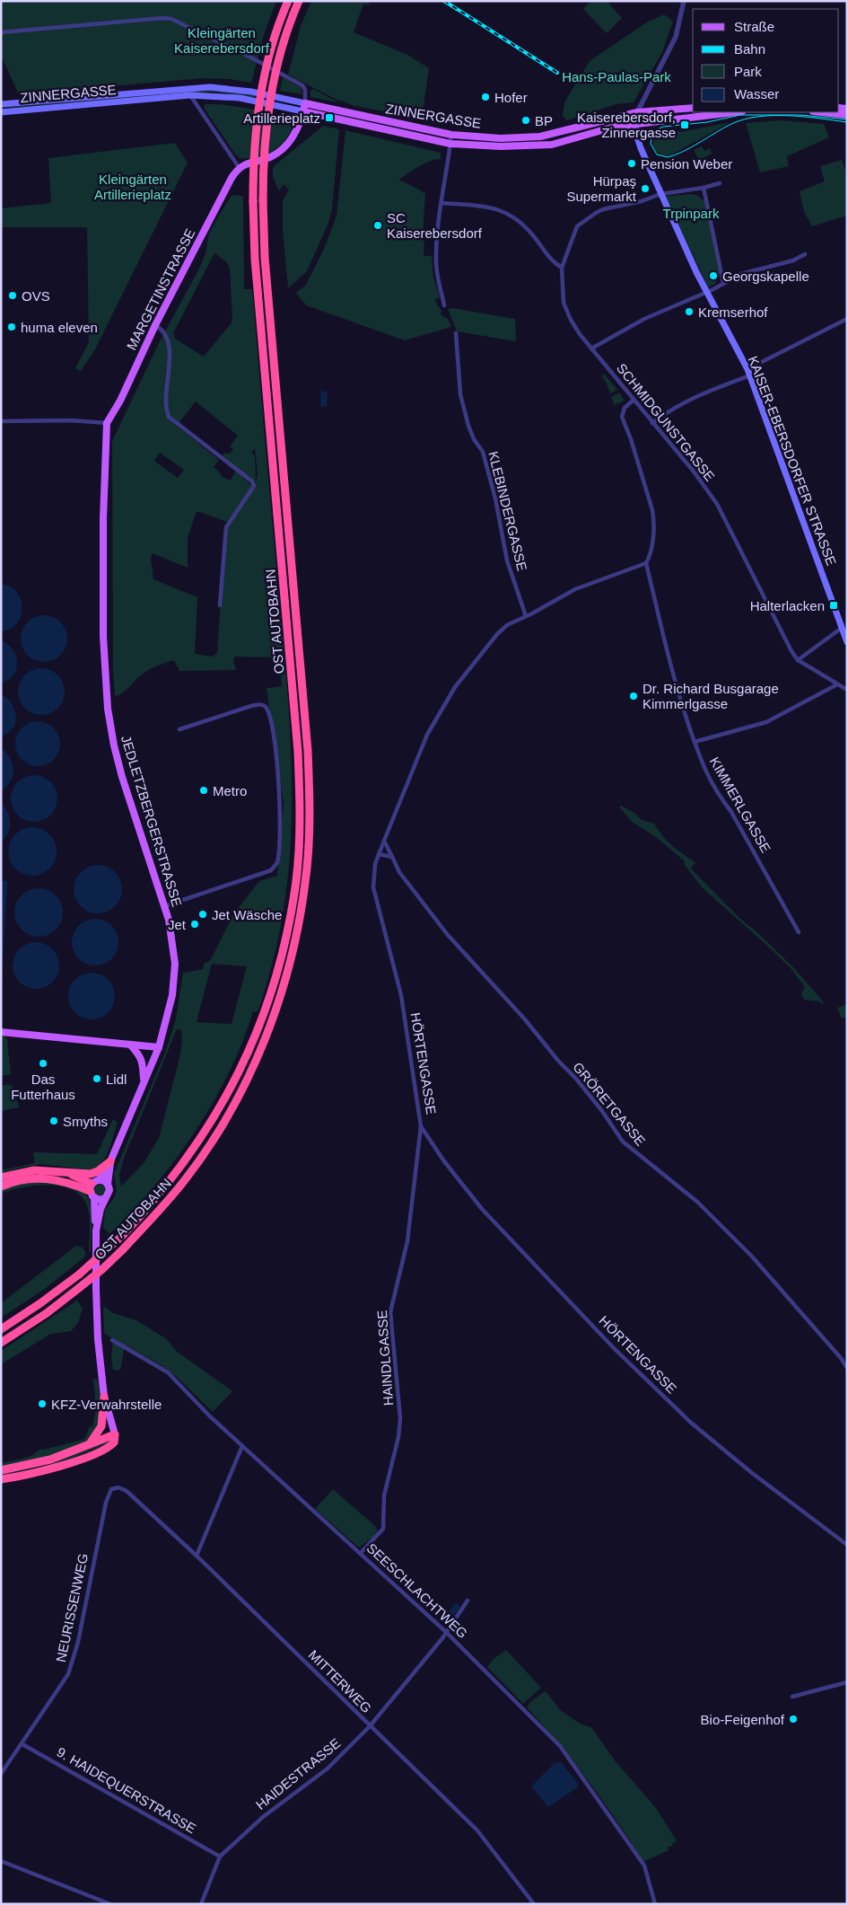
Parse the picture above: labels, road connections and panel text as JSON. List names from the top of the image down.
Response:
{
  "streets": {
    "highway": ["OST AUTOBAHN"],
    "main road": [
      "ZINNERGASSE",
      "MARGETINSTRASSE",
      "KAISER-EBERSDORFER STRASSE",
      "JEDLETZBERGERSTRASSE"
    ],
    "street": [
      "SCHMIDGUNSTGASSE",
      "KLEBINDERGASSE",
      "KIMMERLGASSE",
      "HÖRTENGASSE",
      "GRÖRETGASSE",
      "HAINDLGASSE",
      "SEESCHLACHTWEG",
      "NEURISSENWEG",
      "MITTERWEG",
      "HAIDESTRASSE",
      "9. HAIDEQUERSTRASSE"
    ]
  },
  "crossings": [
    ["ZINNERGASSE", "KAISER-EBERSDORFER STRASSE"],
    ["MARGETINSTRASSE", "JEDLETZBERGERSTRASSE"],
    ["SCHMIDGUNSTGASSE", "KAISER-EBERSDORFER STRASSE"],
    ["SCHMIDGUNSTGASSE", "KIMMERLGASSE"],
    ["KLEBINDERGASSE", "HÖRTENGASSE"],
    ["KIMMERLGASSE", "HÖRTENGASSE"],
    ["HÖRTENGASSE", "GRÖRETGASSE"],
    ["HÖRTENGASSE", "HAINDLGASSE"],
    ["HAINDLGASSE", "SEESCHLACHTWEG"],
    ["SEESCHLACHTWEG", "HAIDESTRASSE"],
    ["NEURISSENWEG", "MITTERWEG"],
    ["NEURISSENWEG", "9. HAIDEQUERSTRASSE"],
    ["MITTERWEG", "HAIDESTRASSE"],
    ["HAIDESTRASSE", "9. HAIDEQUERSTRASSE"]
  ],
  "parks": [
    "Kleingärten Kaiserebersdorf",
    "Hans-Paulas-Park",
    "Kleingärten Artillerieplatz",
    "Trpinpark"
  ],
  "places": {
    "other": [
      "Hofer",
      "BP",
      "Pension Weber",
      "Hürpaş Supermarkt",
      "SC Kaiserebersdorf",
      "Georgskapelle",
      "OVS",
      "Kremserhof",
      "huma eleven",
      "Dr. Richard Busgarage Kimmerlgasse",
      "Metro",
      "Jet Wäsche",
      "Jet",
      "Das Futterhaus",
      "Lidl",
      "Smyths",
      "KFZ-Verwahrstelle",
      "Bio-Feigenhof"
    ],
    "transit": ["Artillerieplatz", "Kaiserebersdorf, Zinnergasse", "Halterlacken"]
  },
  "legend": [
    "Straße",
    "Bahn",
    "Park",
    "Wasser"
  ]
}
